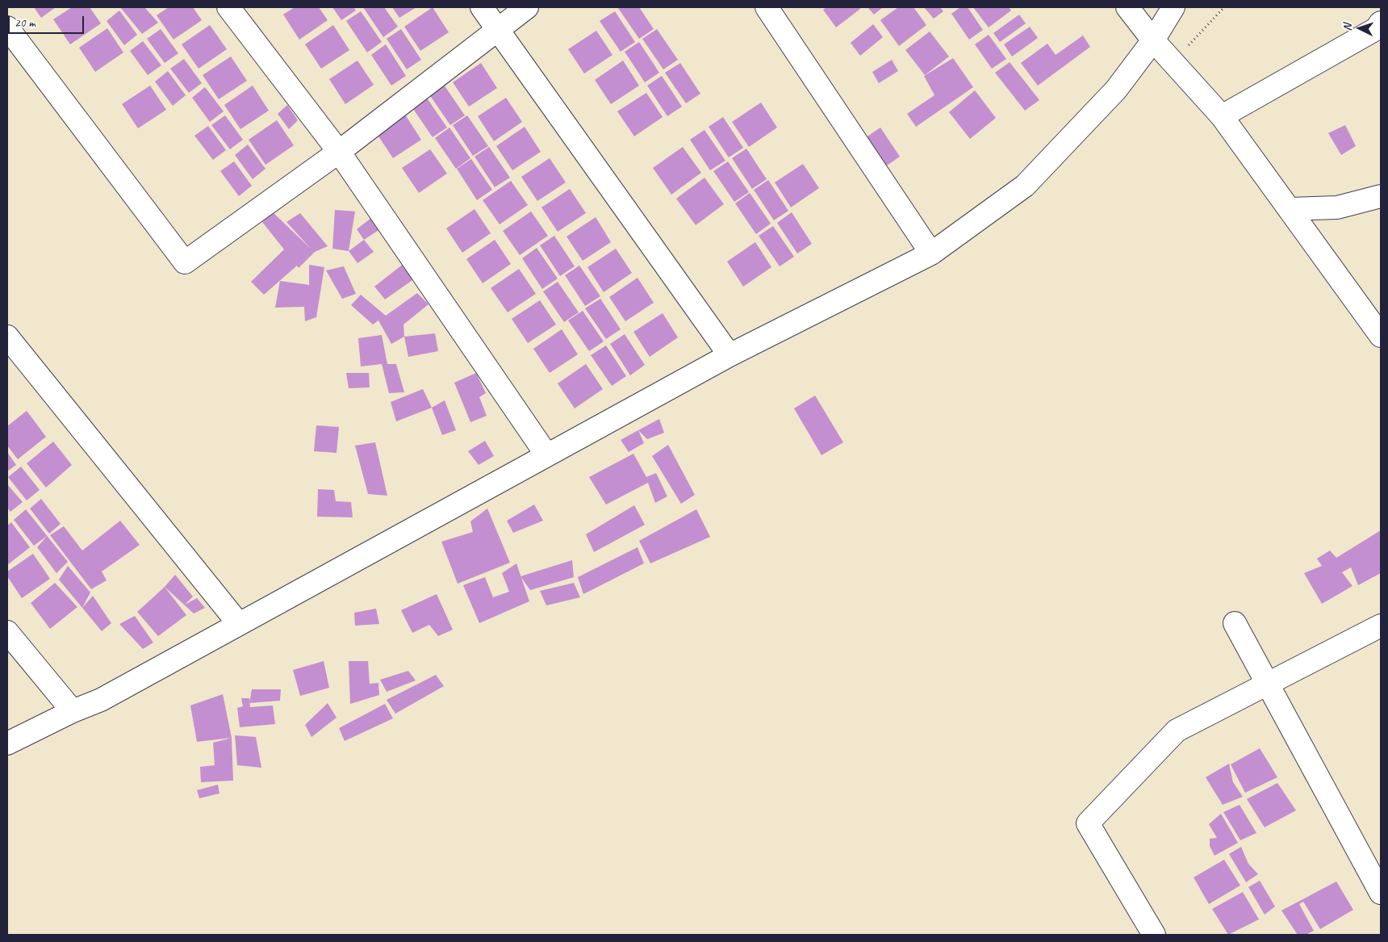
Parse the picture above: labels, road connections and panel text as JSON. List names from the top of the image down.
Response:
{
  "scale_bar": "20 m",
  "north": "left"
}
